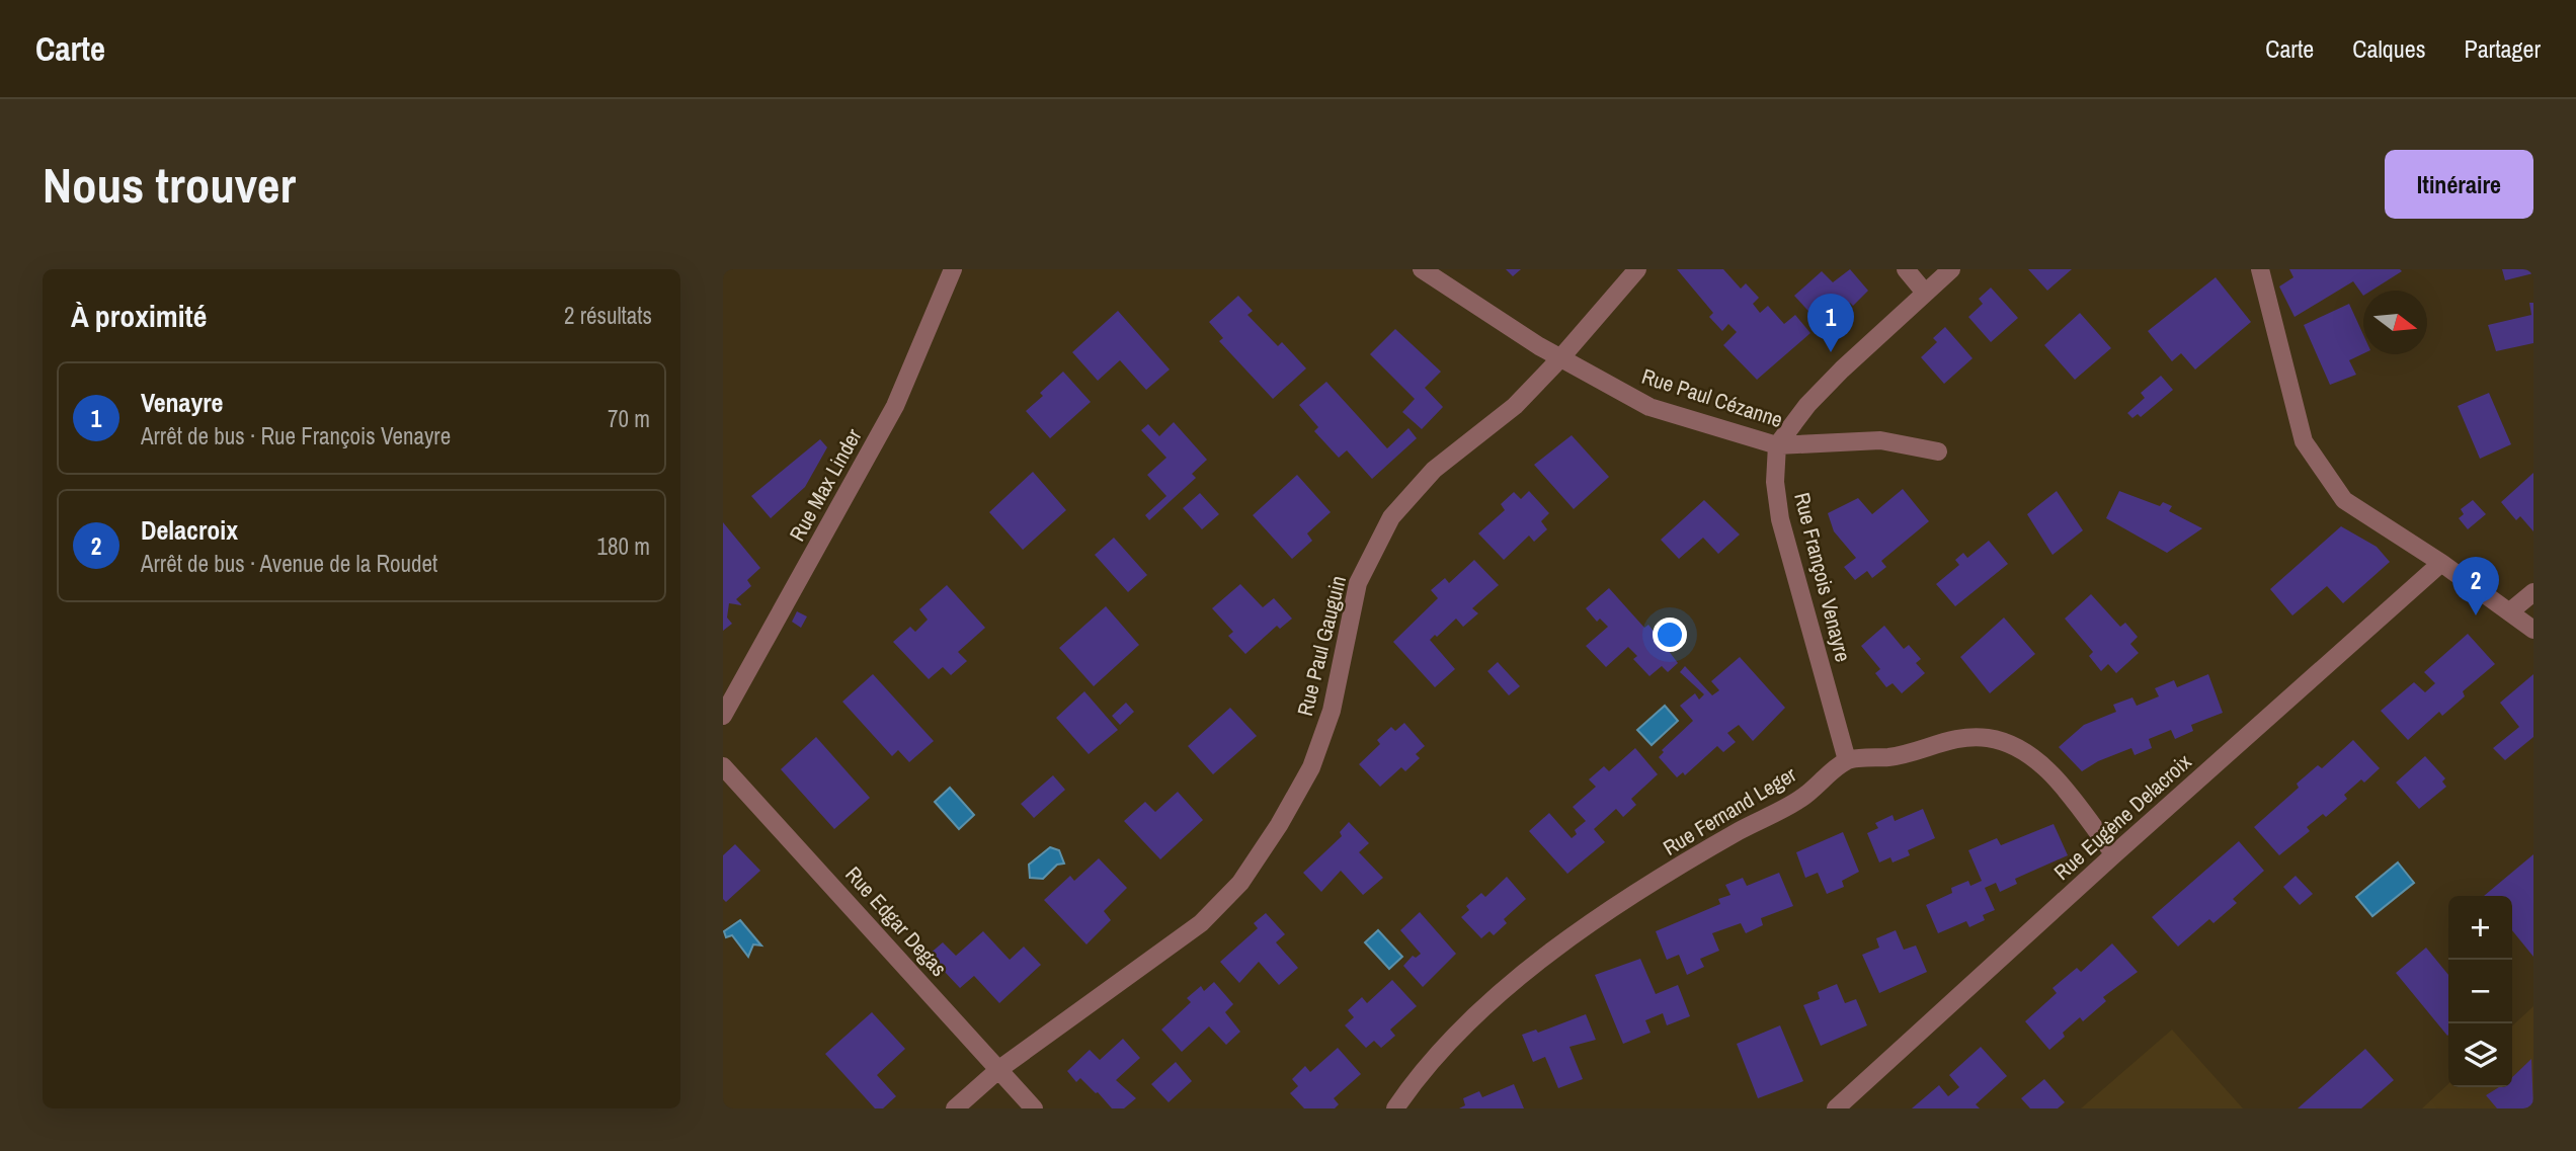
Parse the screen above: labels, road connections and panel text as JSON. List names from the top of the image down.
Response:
{
  "streets": {
    "street": [
      "Rue Paul Cézanne",
      "Rue Max Linder",
      "Rue François Venayre",
      "Rue Paul Gauguin",
      "Rue Fernand Leger",
      "Rue Eugène Delacroix",
      "Rue Edgar Degas"
    ]
  },
  "crossings": [
    ["Rue Paul Cézanne", "Rue François Venayre"],
    ["Rue Paul Cézanne", "Rue Paul Gauguin"],
    ["Rue François Venayre", "Rue Fernand Leger"],
    ["Rue Paul Gauguin", "Rue Edgar Degas"]
  ],
  "north": "right",
  "page": {
    "header": "Carte",
    "nav": ["Carte", "Calques", "Partager"],
    "buttons": "Itinéraire",
    "title": "Nous trouver",
    "heading": ["À proximité", "2 résultats"],
    "pins": ["1", "2"],
    "list": [
      {
        "mark": "1",
        "name": "Venayre",
        "note": "Arrêt de bus · Rue François Venayre",
        "value": "70 m"
      },
      {
        "mark": "2",
        "name": "Delacroix",
        "note": "Arrêt de bus · Avenue de la Roudet",
        "value": "180 m"
      }
    ],
    "map_buttons": ["+", "−"]
  }
}
